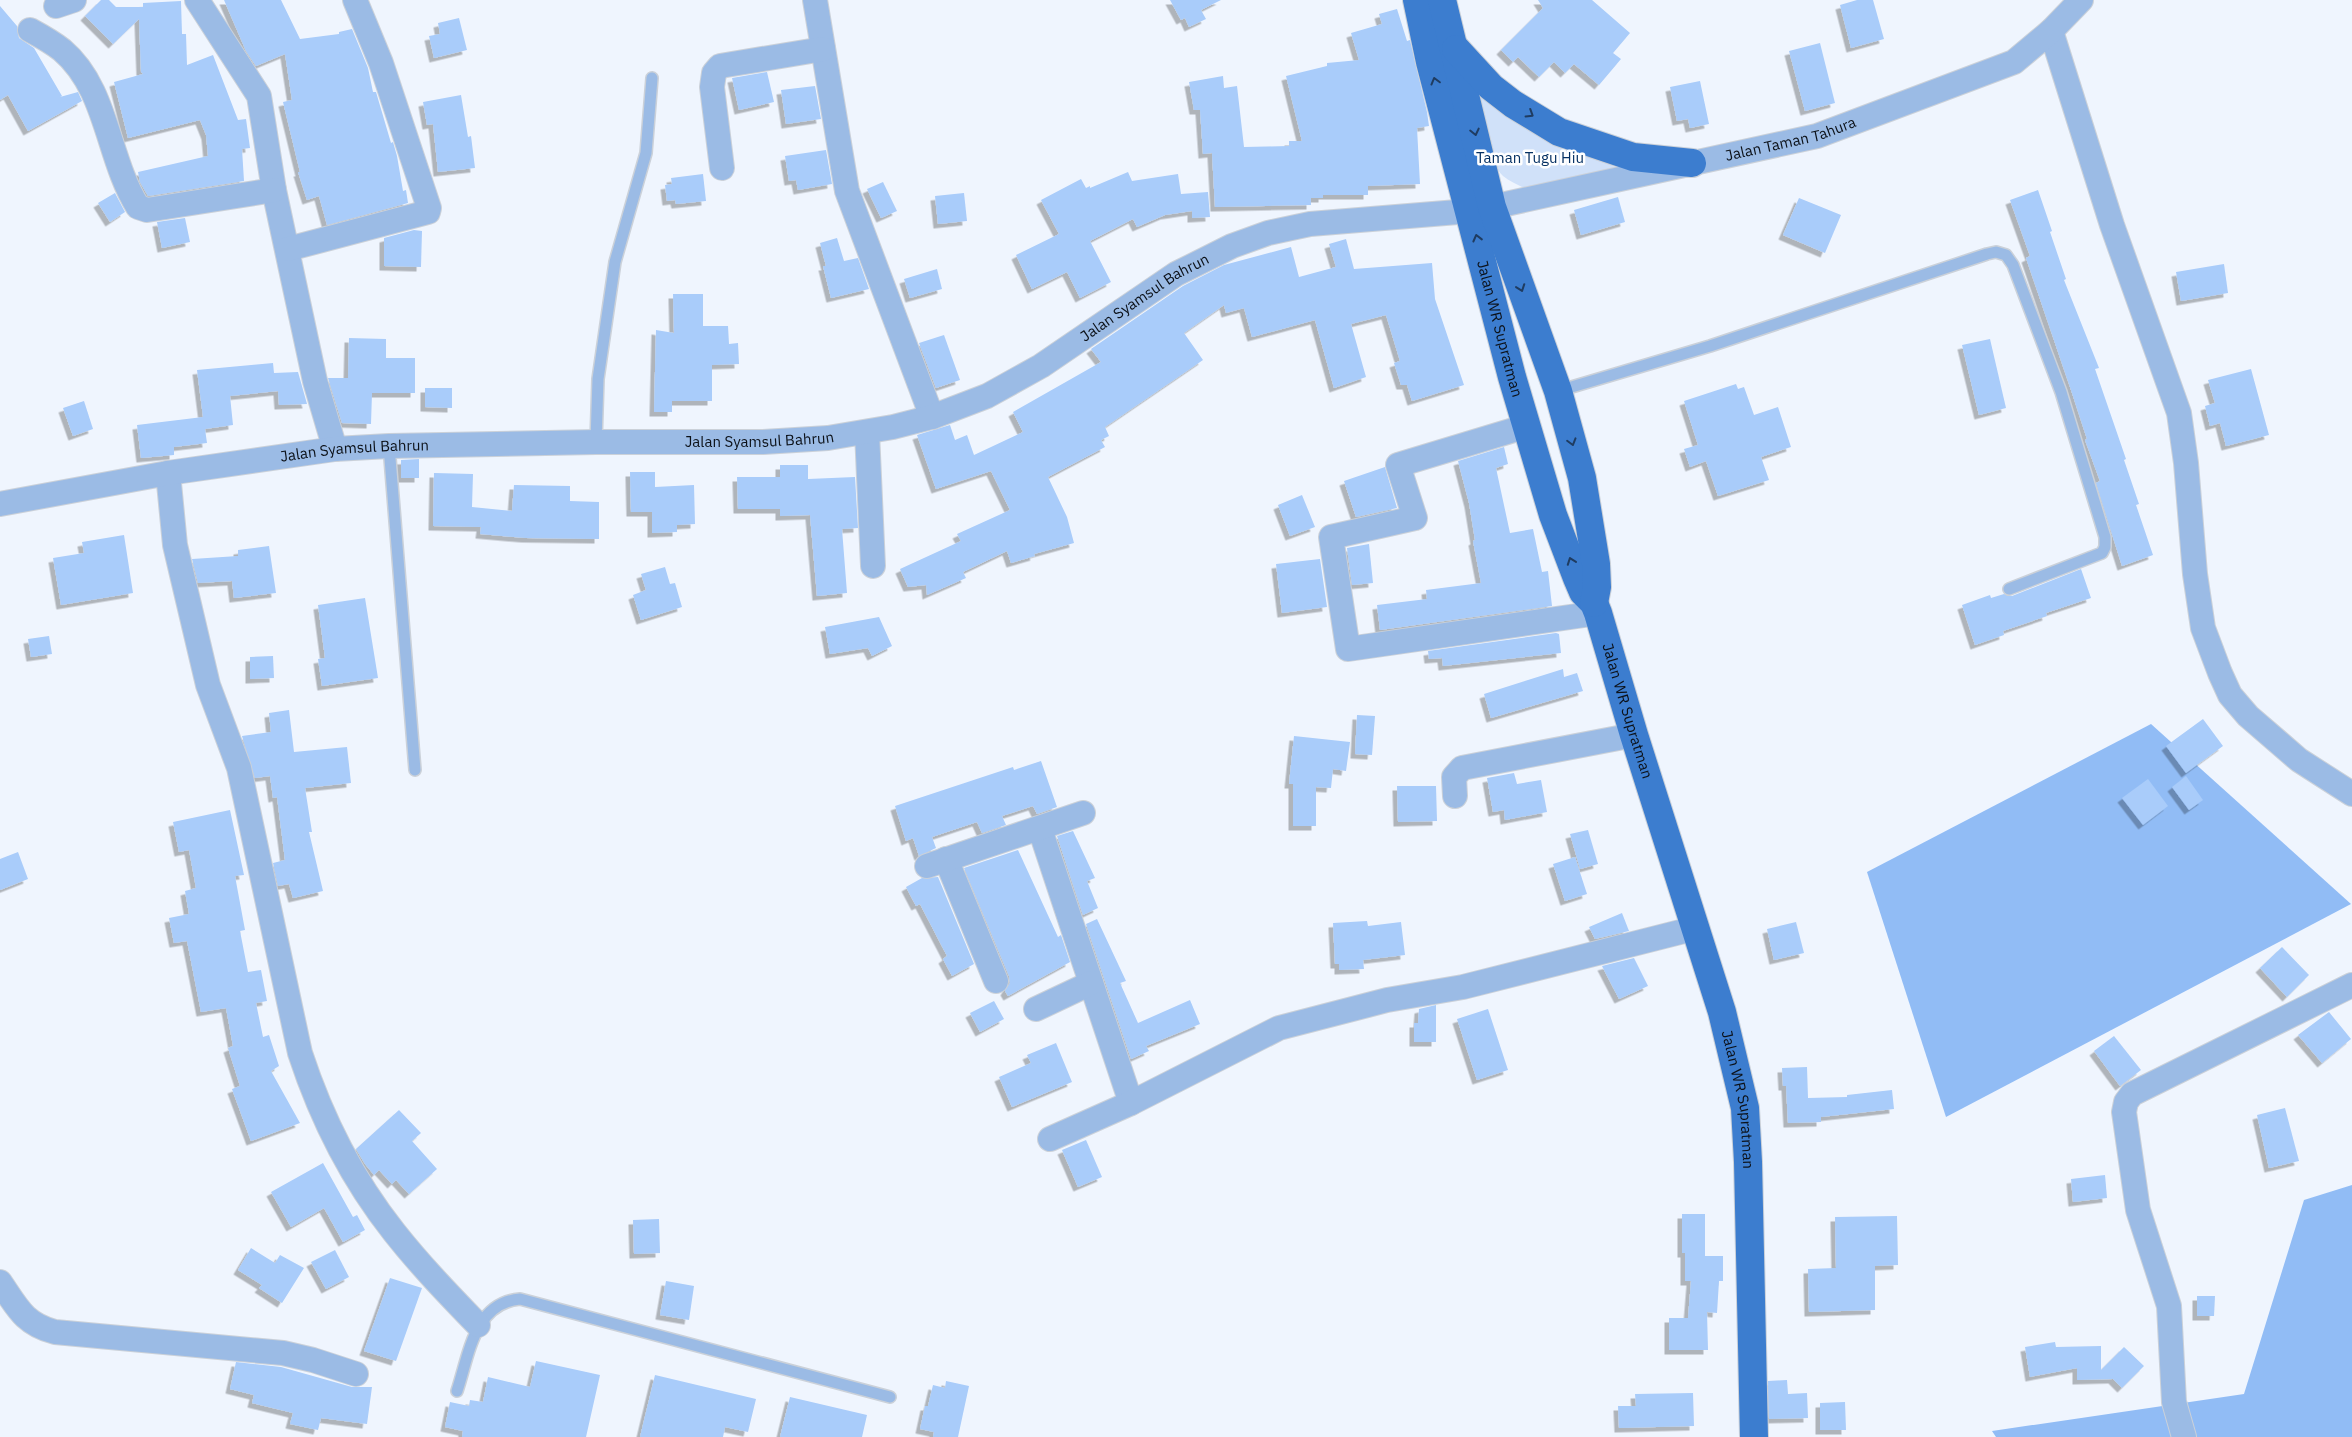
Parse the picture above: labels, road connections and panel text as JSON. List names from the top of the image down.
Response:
{
  "streets": {
    "highway": ["Jalan WR Supratman"],
    "street": ["Jalan Taman Tahura", "Jalan Syamsul Bahrun"]
  },
  "crossings": [
    ["Jalan Taman Tahura", "Jalan Syamsul Bahrun"],
    ["Jalan Taman Tahura", "Jalan WR Supratman"],
    ["Jalan Syamsul Bahrun", "Jalan WR Supratman"]
  ],
  "parks": ["Taman Tugu Hiu"]
}
